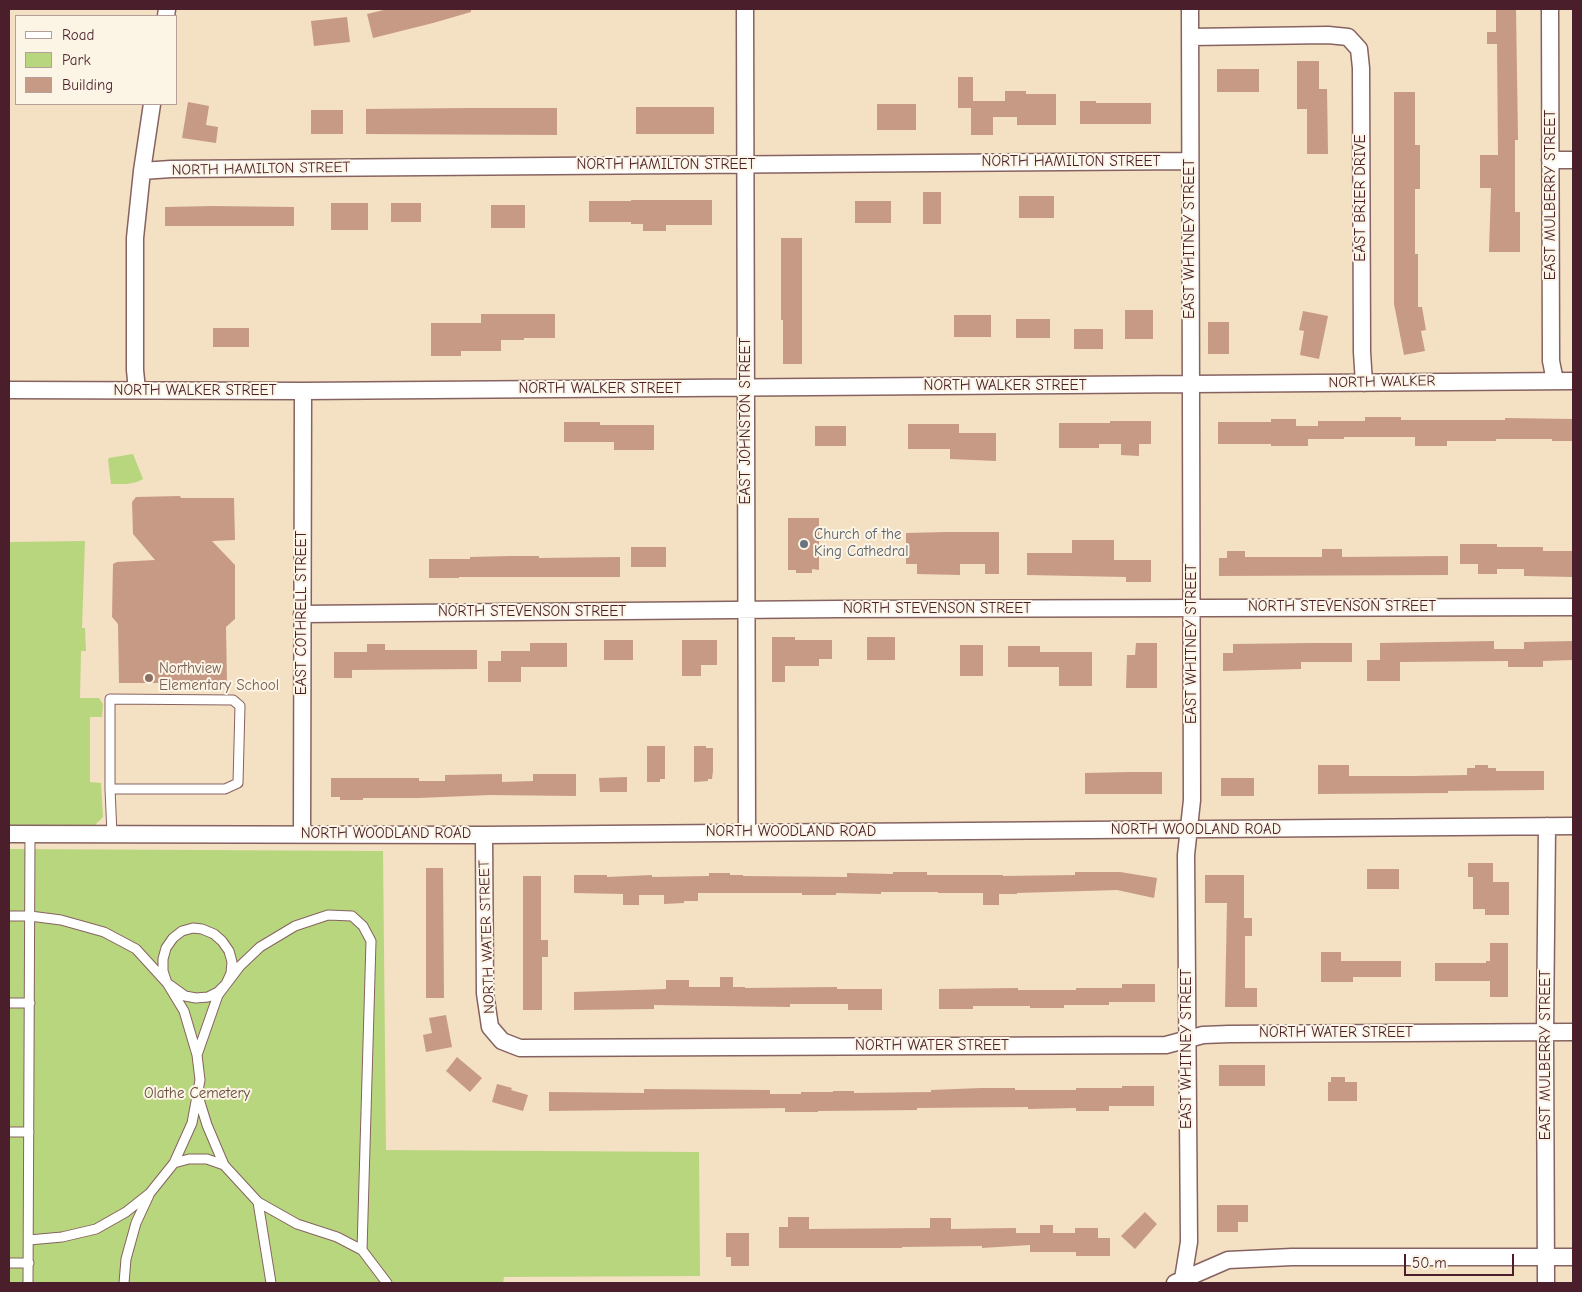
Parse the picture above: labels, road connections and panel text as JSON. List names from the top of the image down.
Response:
{
  "streets": {
    "street": [
      "NORTH HAMILTON STREET",
      "EAST MULBERRY STREET",
      "EAST BRIER DRIVE",
      "EAST WHITNEY STREET",
      "NORTH WALKER",
      "NORTH WALKER STREET",
      "EAST JOHNSTON STREET",
      "NORTH STEVENSON STREET",
      "EAST COTHRELL STREET",
      "NORTH WOODLAND ROAD",
      "NORTH WATER STREET"
    ]
  },
  "crossings": [
    ["NORTH HAMILTON STREET", "EAST WHITNEY STREET"],
    ["NORTH HAMILTON STREET", "EAST JOHNSTON STREET"],
    ["EAST MULBERRY STREET", "NORTH WALKER"],
    ["EAST MULBERRY STREET", "NORTH WOODLAND ROAD"],
    ["EAST MULBERRY STREET", "NORTH WATER STREET"],
    ["EAST BRIER DRIVE", "EAST WHITNEY STREET"],
    ["EAST BRIER DRIVE", "NORTH WALKER"],
    ["EAST WHITNEY STREET", "NORTH WALKER"],
    ["EAST WHITNEY STREET", "NORTH WALKER STREET"],
    ["EAST WHITNEY STREET", "NORTH STEVENSON STREET"],
    ["EAST WHITNEY STREET", "NORTH WOODLAND ROAD"],
    ["EAST WHITNEY STREET", "NORTH WATER STREET"],
    ["NORTH WALKER", "NORTH WALKER STREET"],
    ["NORTH WALKER STREET", "EAST JOHNSTON STREET"],
    ["NORTH WALKER STREET", "EAST COTHRELL STREET"],
    ["EAST JOHNSTON STREET", "NORTH STEVENSON STREET"],
    ["EAST JOHNSTON STREET", "NORTH WOODLAND ROAD"],
    ["NORTH STEVENSON STREET", "EAST COTHRELL STREET"],
    ["EAST COTHRELL STREET", "NORTH WOODLAND ROAD"],
    ["NORTH WOODLAND ROAD", "NORTH WATER STREET"]
  ],
  "parks": ["Olathe Cemetery"],
  "places": ["Church of the King Cathedral", "Northview Elementary School"],
  "legend": ["Road", "Park", "Building"],
  "scale_bar": "50 m"
}
